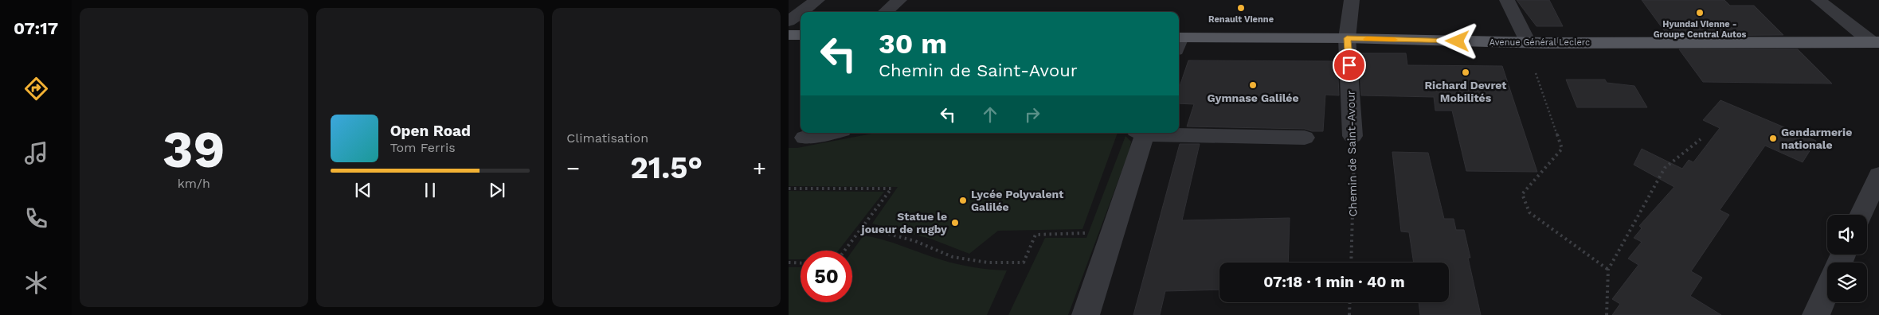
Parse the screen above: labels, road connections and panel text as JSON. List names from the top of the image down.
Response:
{
  "streets": {
    "main road": ["Avenue Général Leclerc"],
    "street": ["Chemin de Saint-Avour"]
  },
  "crossings": [
    ["Avenue Général Leclerc", "Chemin de Saint-Avour"]
  ],
  "places": [
    "Renault Vienne",
    "Hyundai Vienne - Groupe Central Autos",
    "Richard Devret Mobilités",
    "Gymnase Galilée",
    "Gendarmerie nationale",
    "Lycée Polyvalent Galilée",
    "Statue le joueur de rugby"
  ],
  "page": {
    "tabs": "07:17",
    "tile": [
      ["39", "km/h"],
      "Climatisation"
    ],
    "turn": ["30 m", "Chemin de Saint-Avour"],
    "song": ["Open Road", "Tom Ferris"],
    "heat": ["−", "21.5°", "+"],
    "limit": "50",
    "trip": "07:18 · 1 min · 40 m"
  }
}
